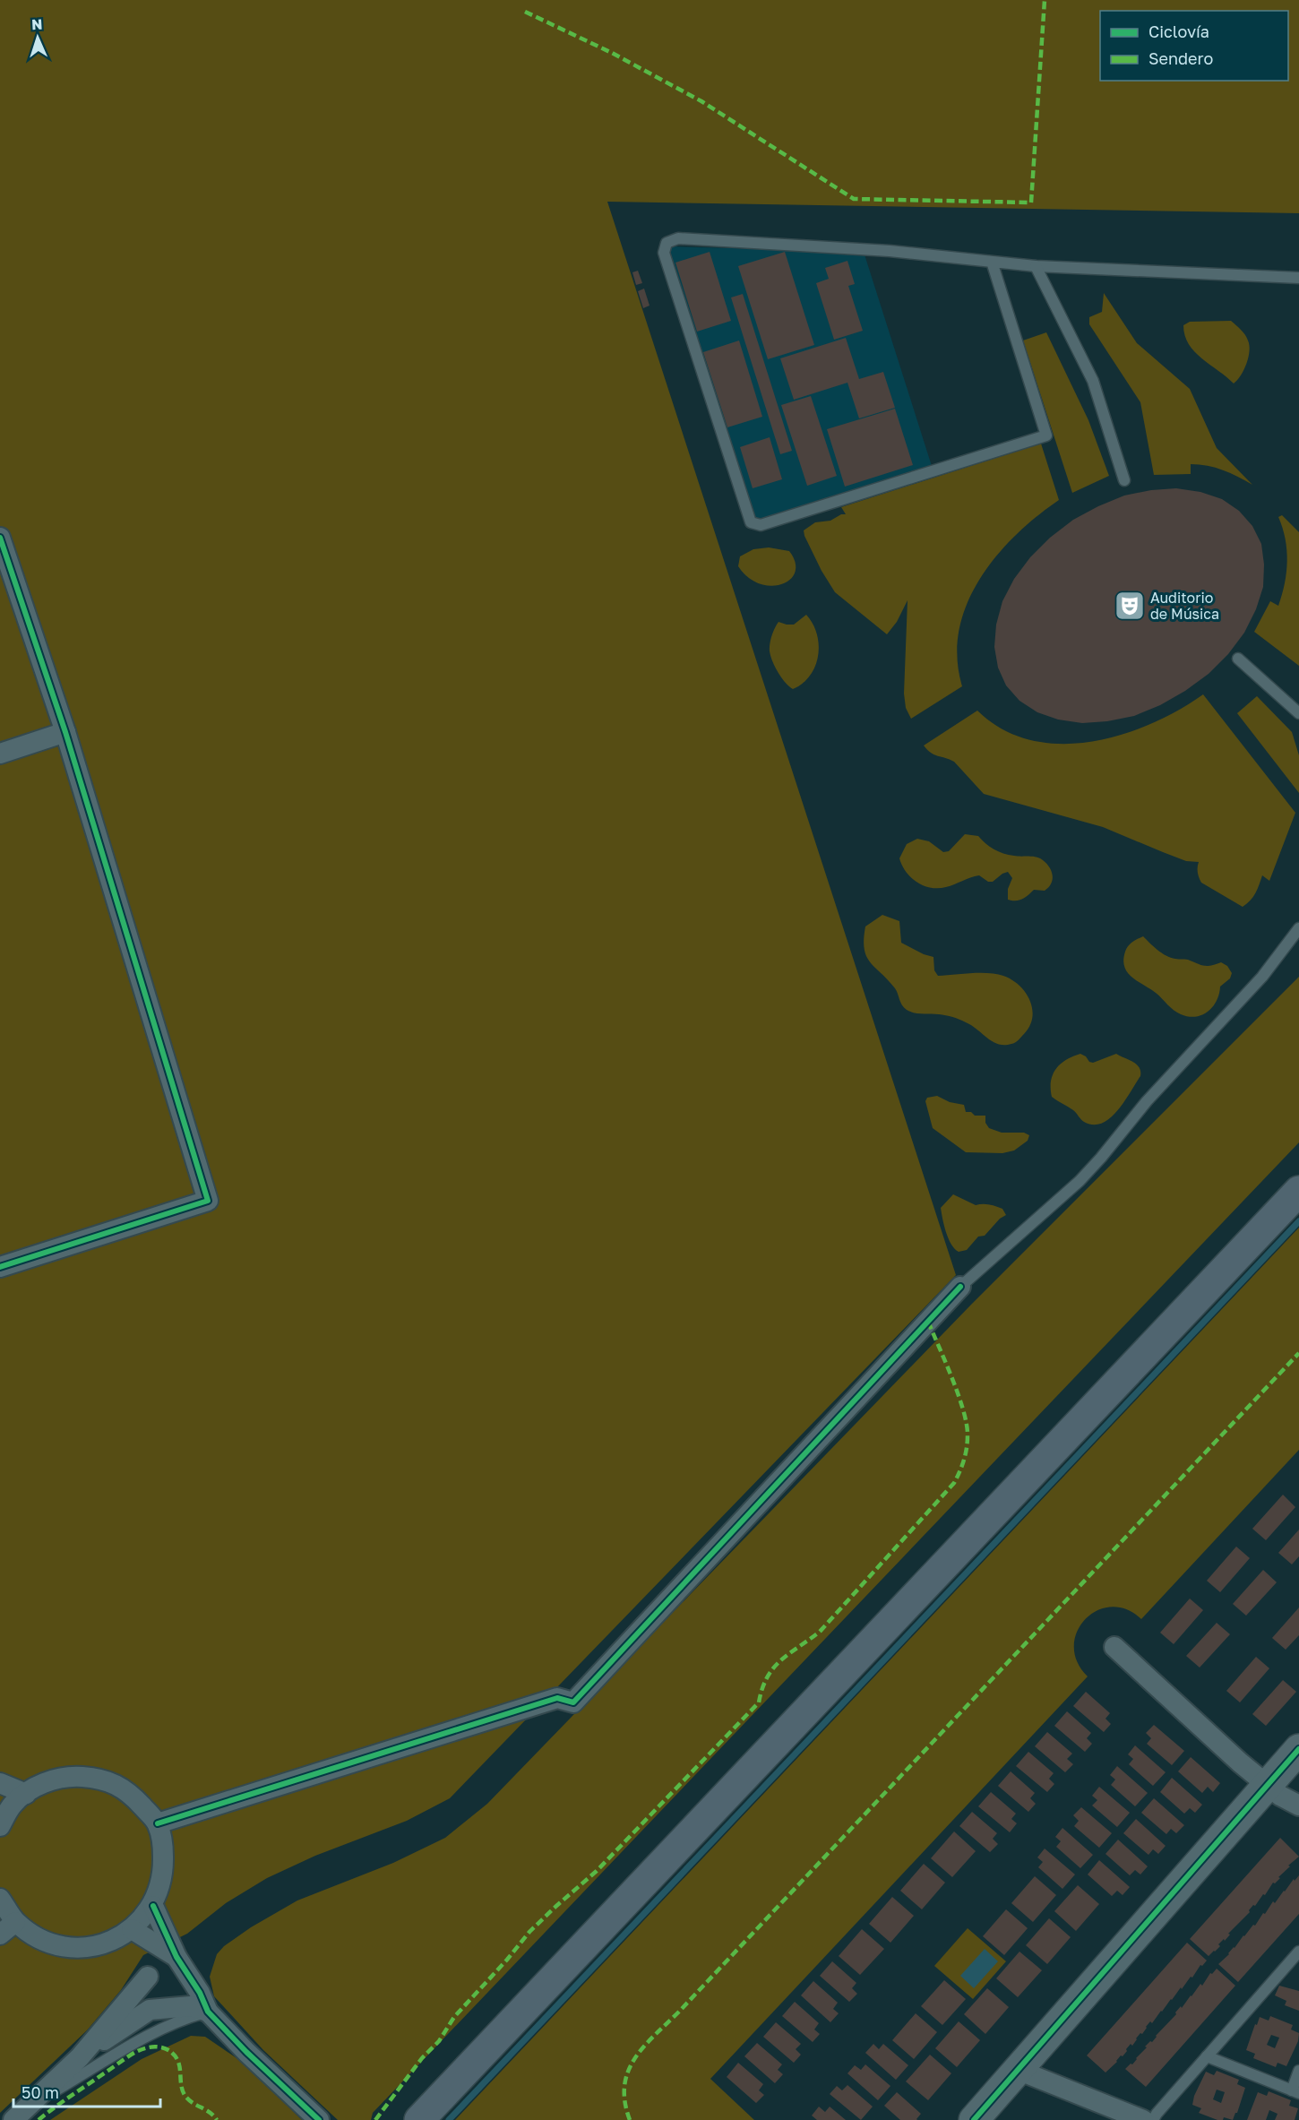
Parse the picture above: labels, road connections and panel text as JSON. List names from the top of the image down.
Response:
{
  "places": {
    "theatre": ["Auditorio de Música"]
  },
  "legend": ["Ciclovía", "Sendero"],
  "scale_bar": "50 m",
  "north": "top"
}
